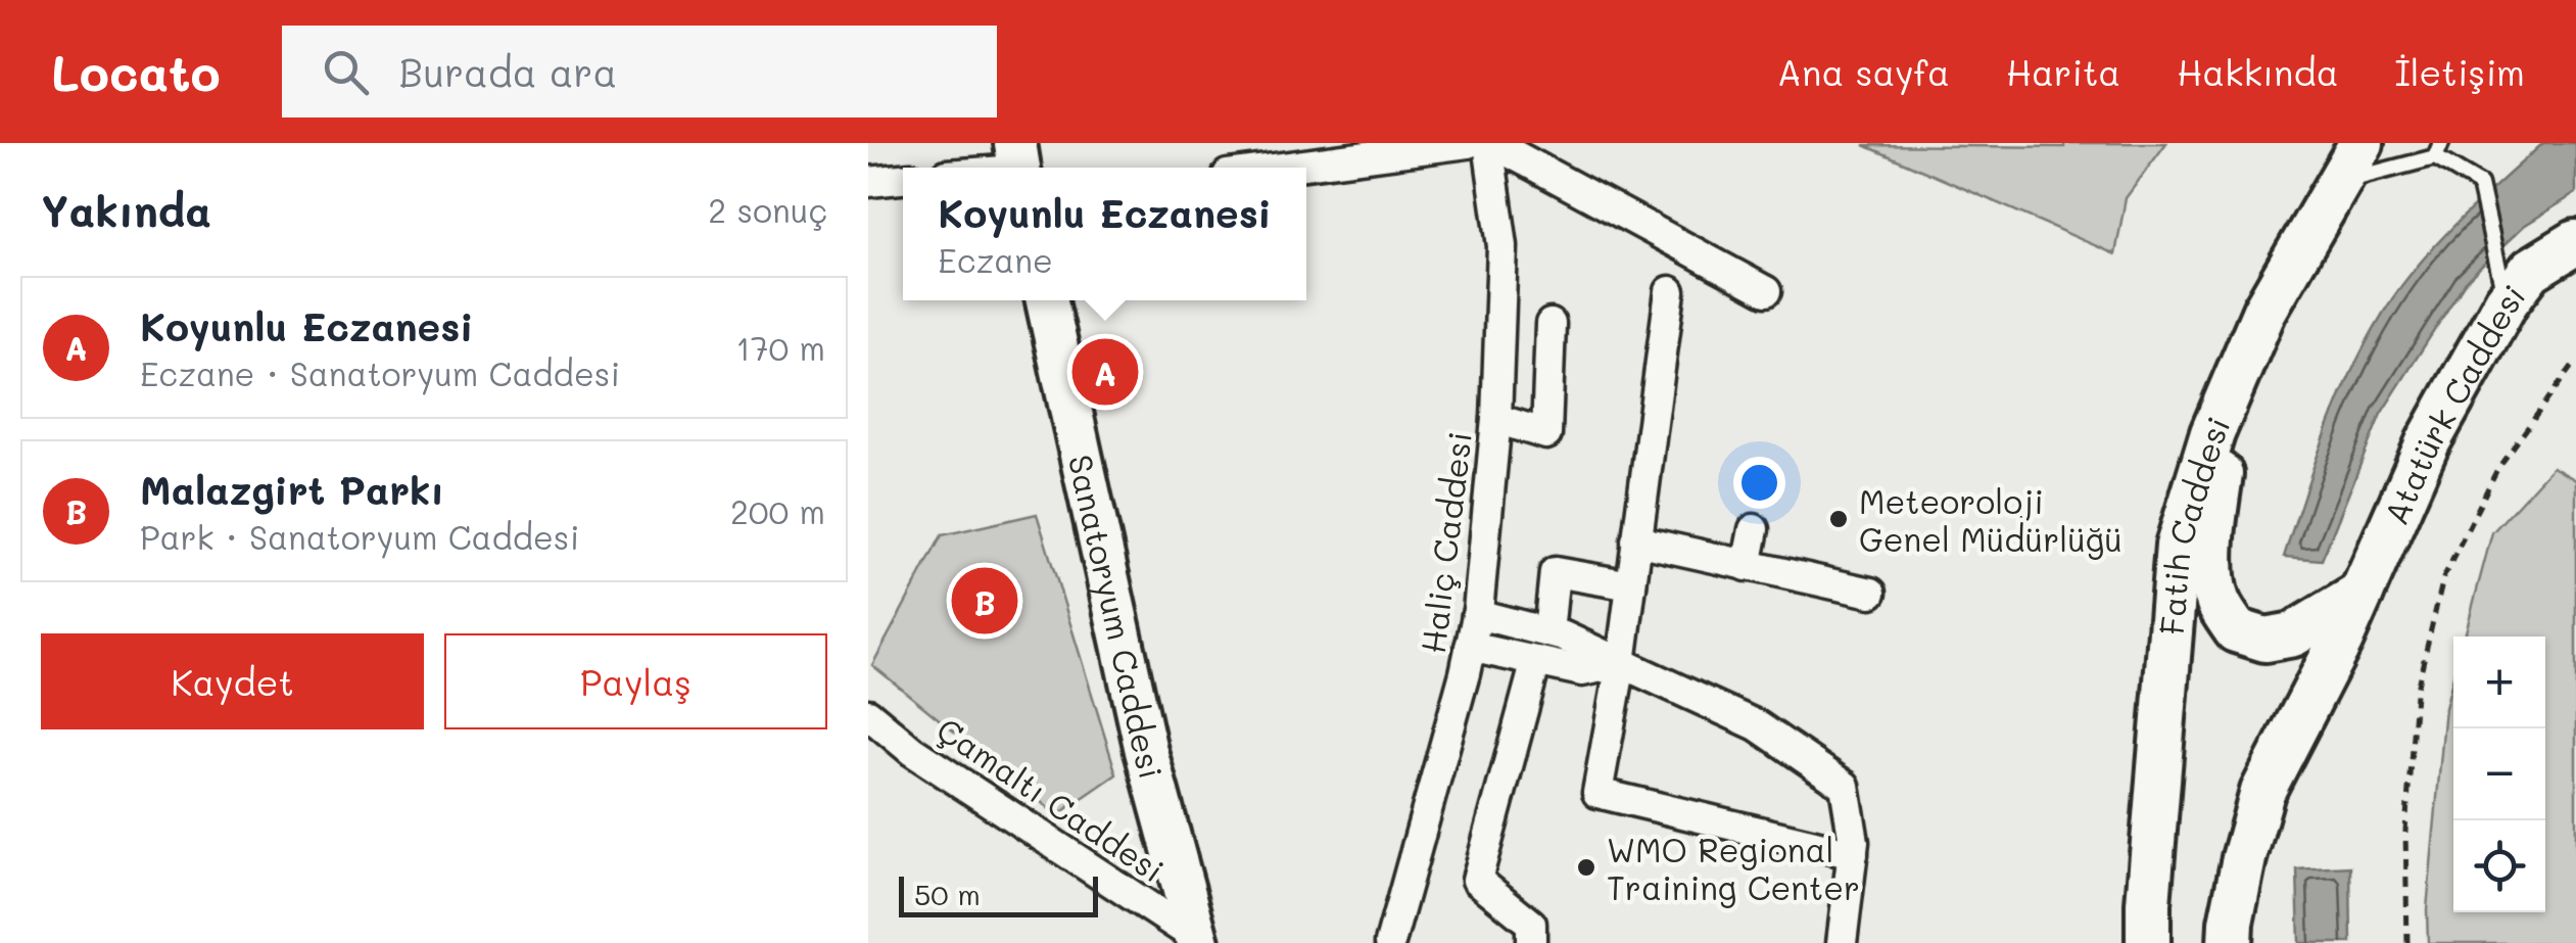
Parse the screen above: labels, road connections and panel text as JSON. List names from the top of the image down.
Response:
{
  "streets": {
    "main road": ["Atatürk Caddesi", "Fatih Caddesi", "Sanatoryum Caddesi"],
    "street": ["Haliç Caddesi", "Çamaltı Caddesi"]
  },
  "crossings": [
    ["Sanatoryum Caddesi", "Çamaltı Caddesi"]
  ],
  "places": ["Meteoroloji Genel Müdürlüğü", "WMO Regional Training Center"],
  "scale_bar": "50 m",
  "page": {
    "header": "Locato",
    "search": "Burada ara",
    "nav": [
      "Ana sayfa",
      "Harita",
      "Hakkında",
      "İletişim"
    ],
    "heading": ["Yakında", "2 sonuç"],
    "popup": ["Koyunlu Eczanesi", "Eczane"],
    "list": [
      {
        "mark": "A",
        "name": "Koyunlu Eczanesi",
        "note": "Eczane · Sanatoryum Caddesi",
        "value": "170 m"
      },
      {
        "mark": "B",
        "name": "Malazgirt Parkı",
        "note": "Park · Sanatoryum Caddesi",
        "value": "200 m"
      }
    ],
    "pins": ["A", "B"],
    "buttons": ["Kaydet", "Paylaş"],
    "map_buttons": ["+", "−"],
    "scale": "50 m"
  }
}
